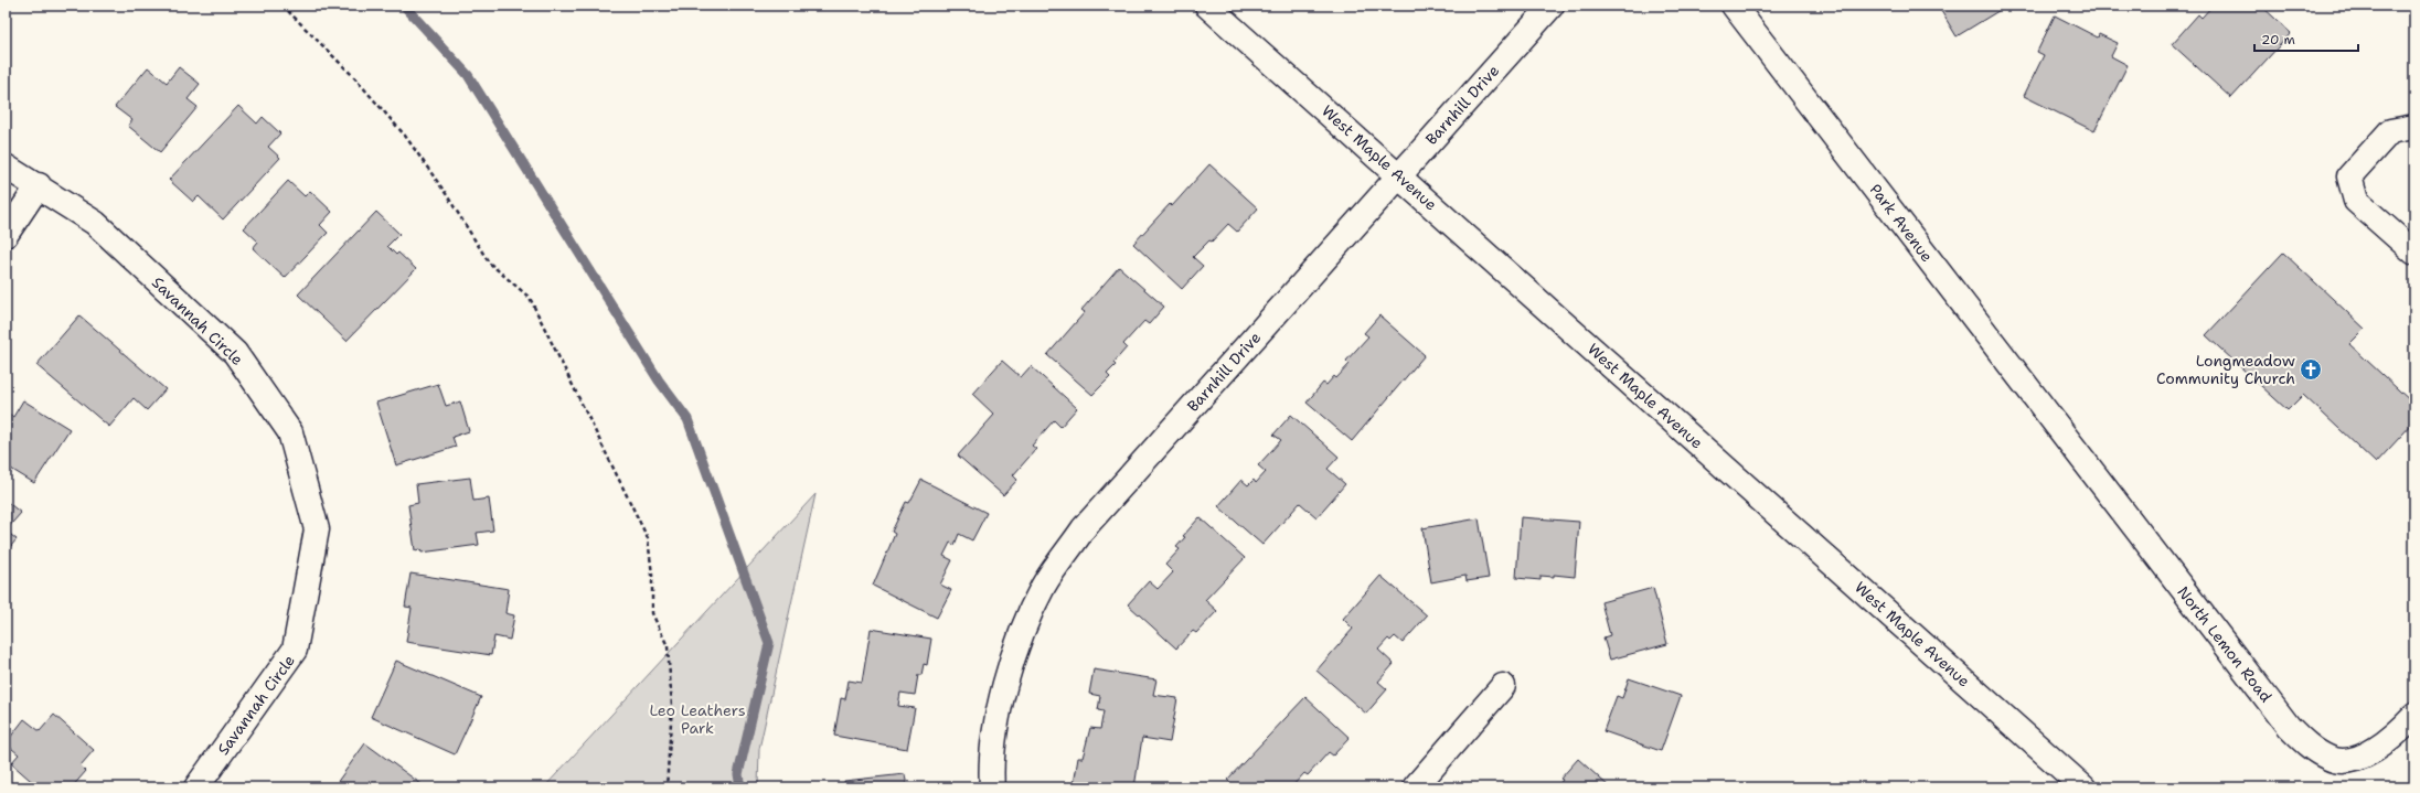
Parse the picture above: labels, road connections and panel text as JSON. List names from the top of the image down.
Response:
{
  "streets": {
    "street": [
      "Barnhill Drive",
      "West Maple Avenue",
      "Park Avenue",
      "Savannah Circle",
      "North Lemon Road"
    ]
  },
  "crossings": [
    ["Barnhill Drive", "West Maple Avenue"],
    ["Park Avenue", "North Lemon Road"]
  ],
  "parks": ["Leo Leathers Park"],
  "places": {
    "church": ["Longmeadow Community Church"]
  },
  "scale_bar": "20 m"
}
